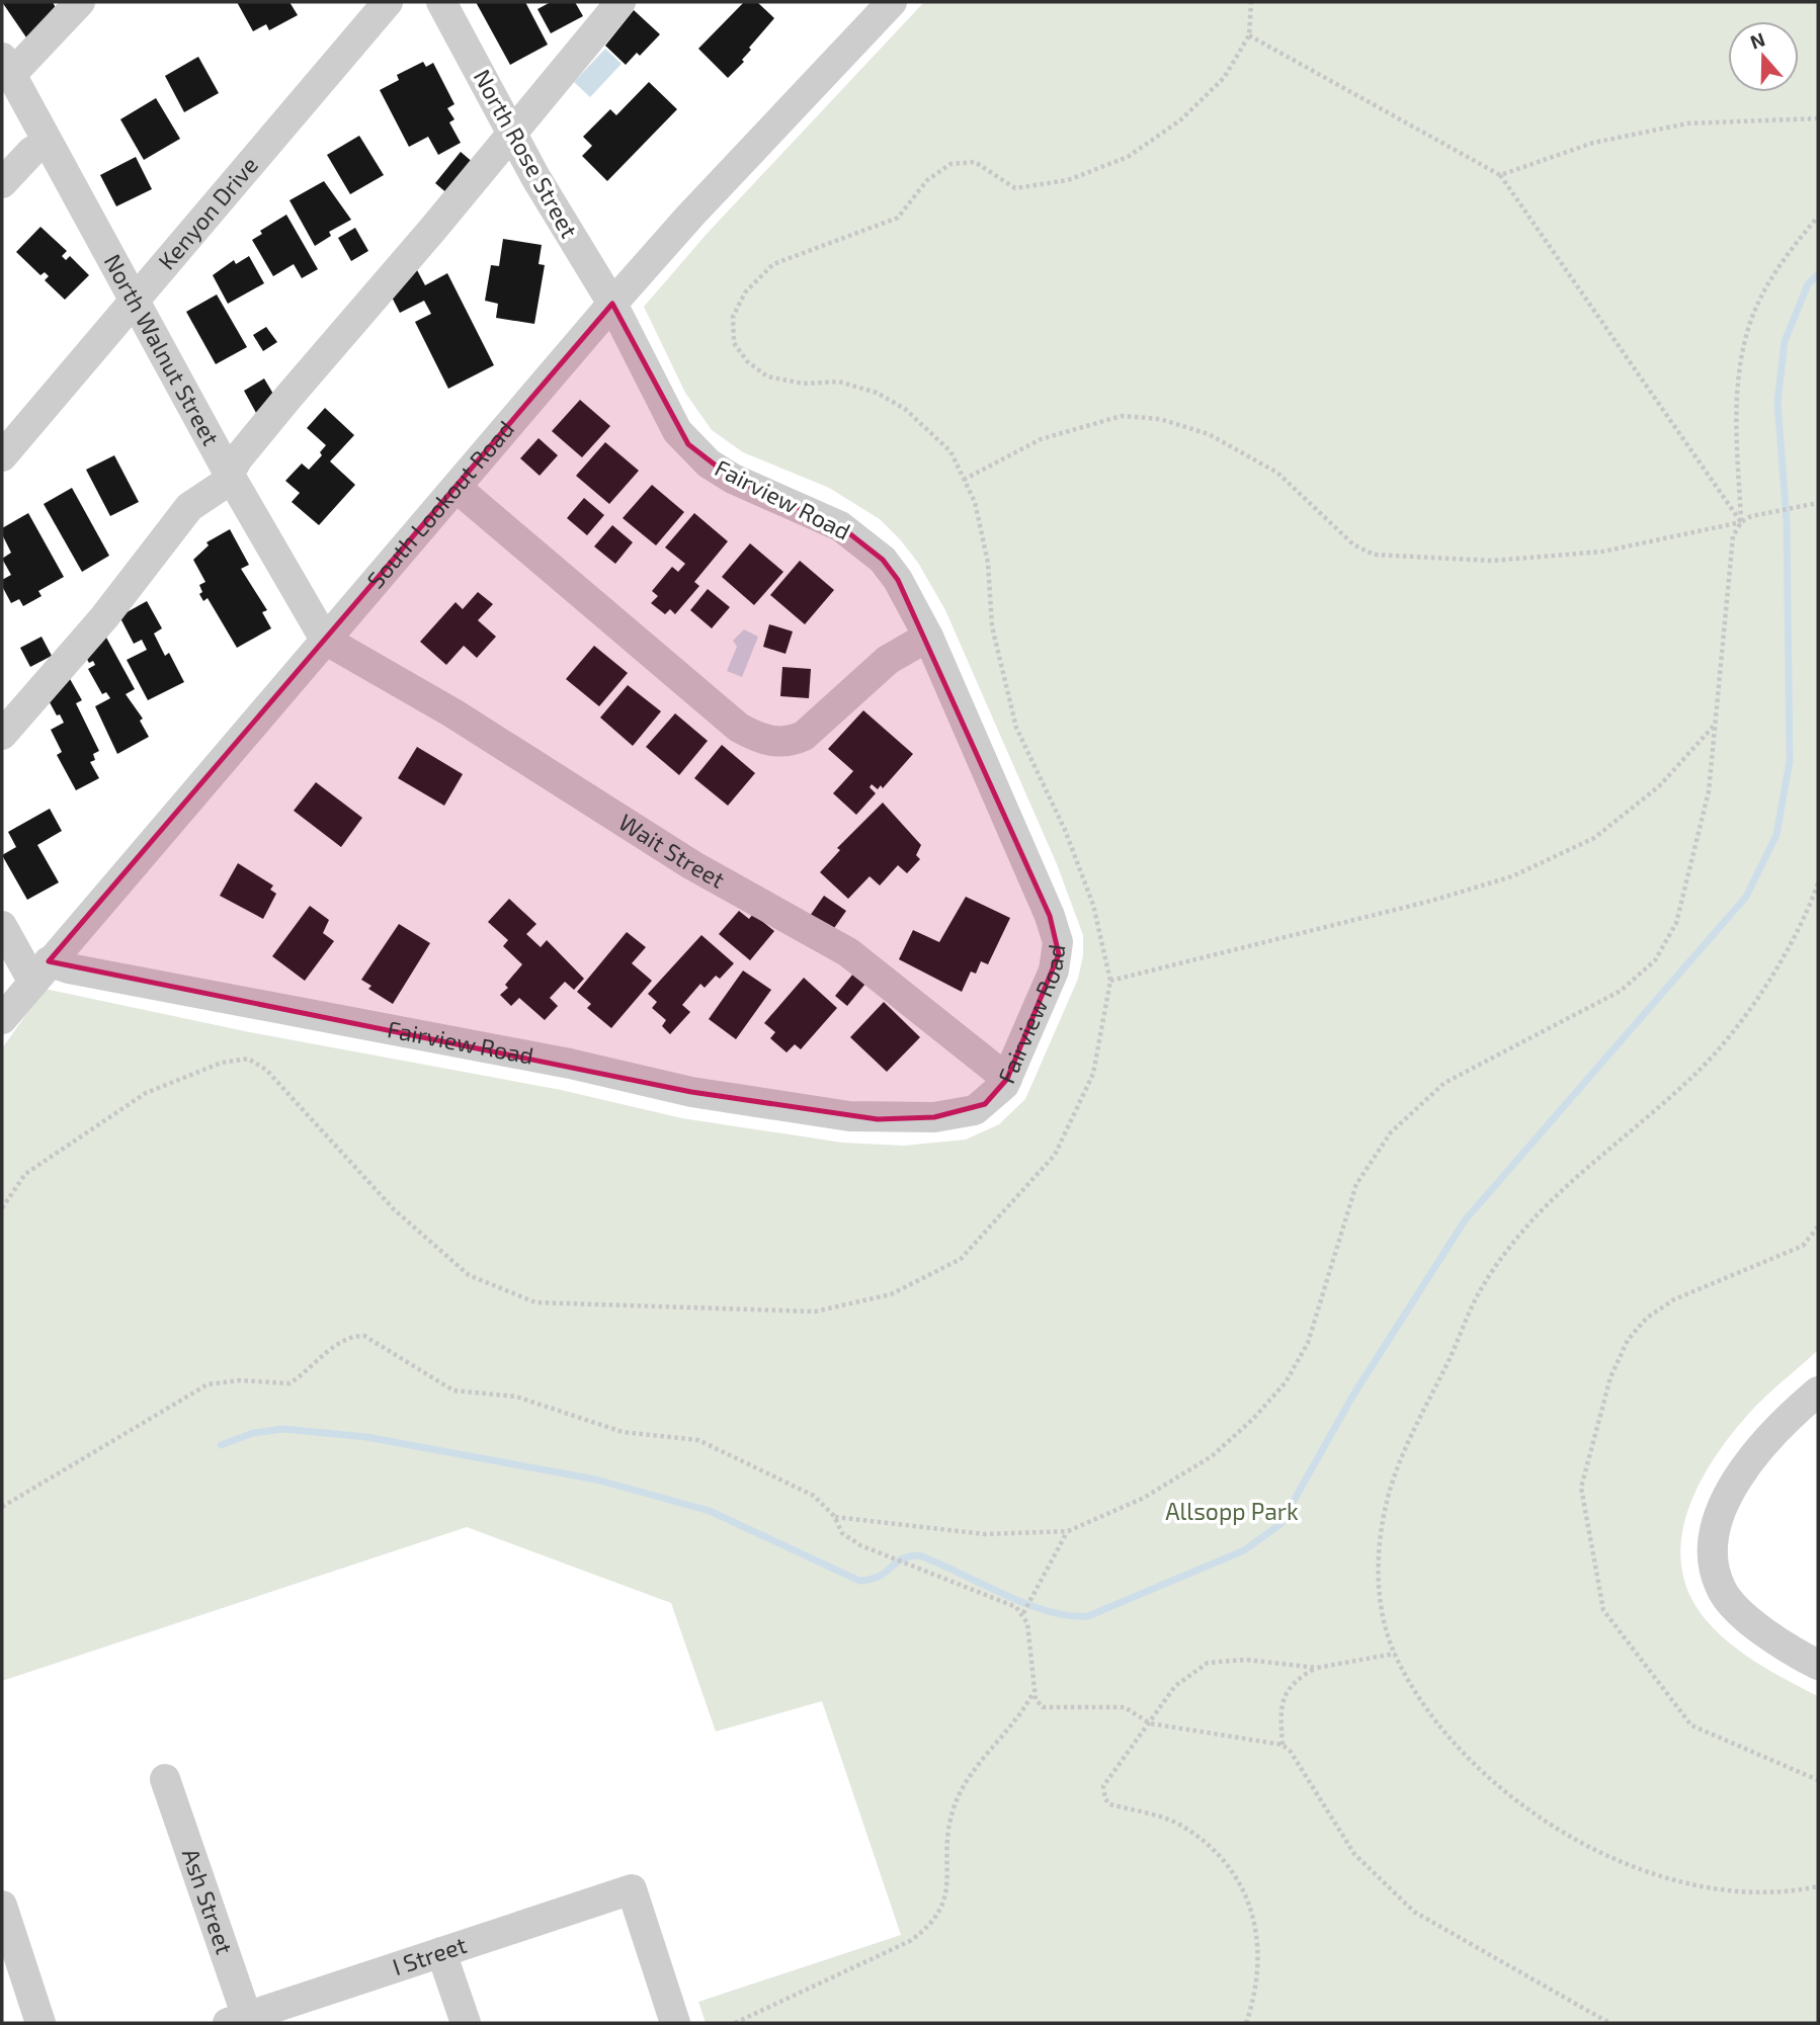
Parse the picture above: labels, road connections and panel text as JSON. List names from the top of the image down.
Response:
{
  "streets": {
    "street": [
      "North Rose Street",
      "Kenyon Drive",
      "North Walnut Street",
      "Fairview Road",
      "South Lookout Road",
      "Wait Street",
      "Ash Street",
      "I Street"
    ]
  },
  "crossings": [
    ["North Rose Street", "Fairview Road"],
    ["North Rose Street", "South Lookout Road"],
    ["Kenyon Drive", "North Walnut Street"],
    ["North Walnut Street", "South Lookout Road"],
    ["North Walnut Street", "Wait Street"],
    ["Fairview Road", "South Lookout Road"],
    ["Fairview Road", "Wait Street"],
    ["South Lookout Road", "Wait Street"],
    ["Ash Street", "I Street"]
  ],
  "parks": ["Allsopp Park"],
  "north": "top"
}
